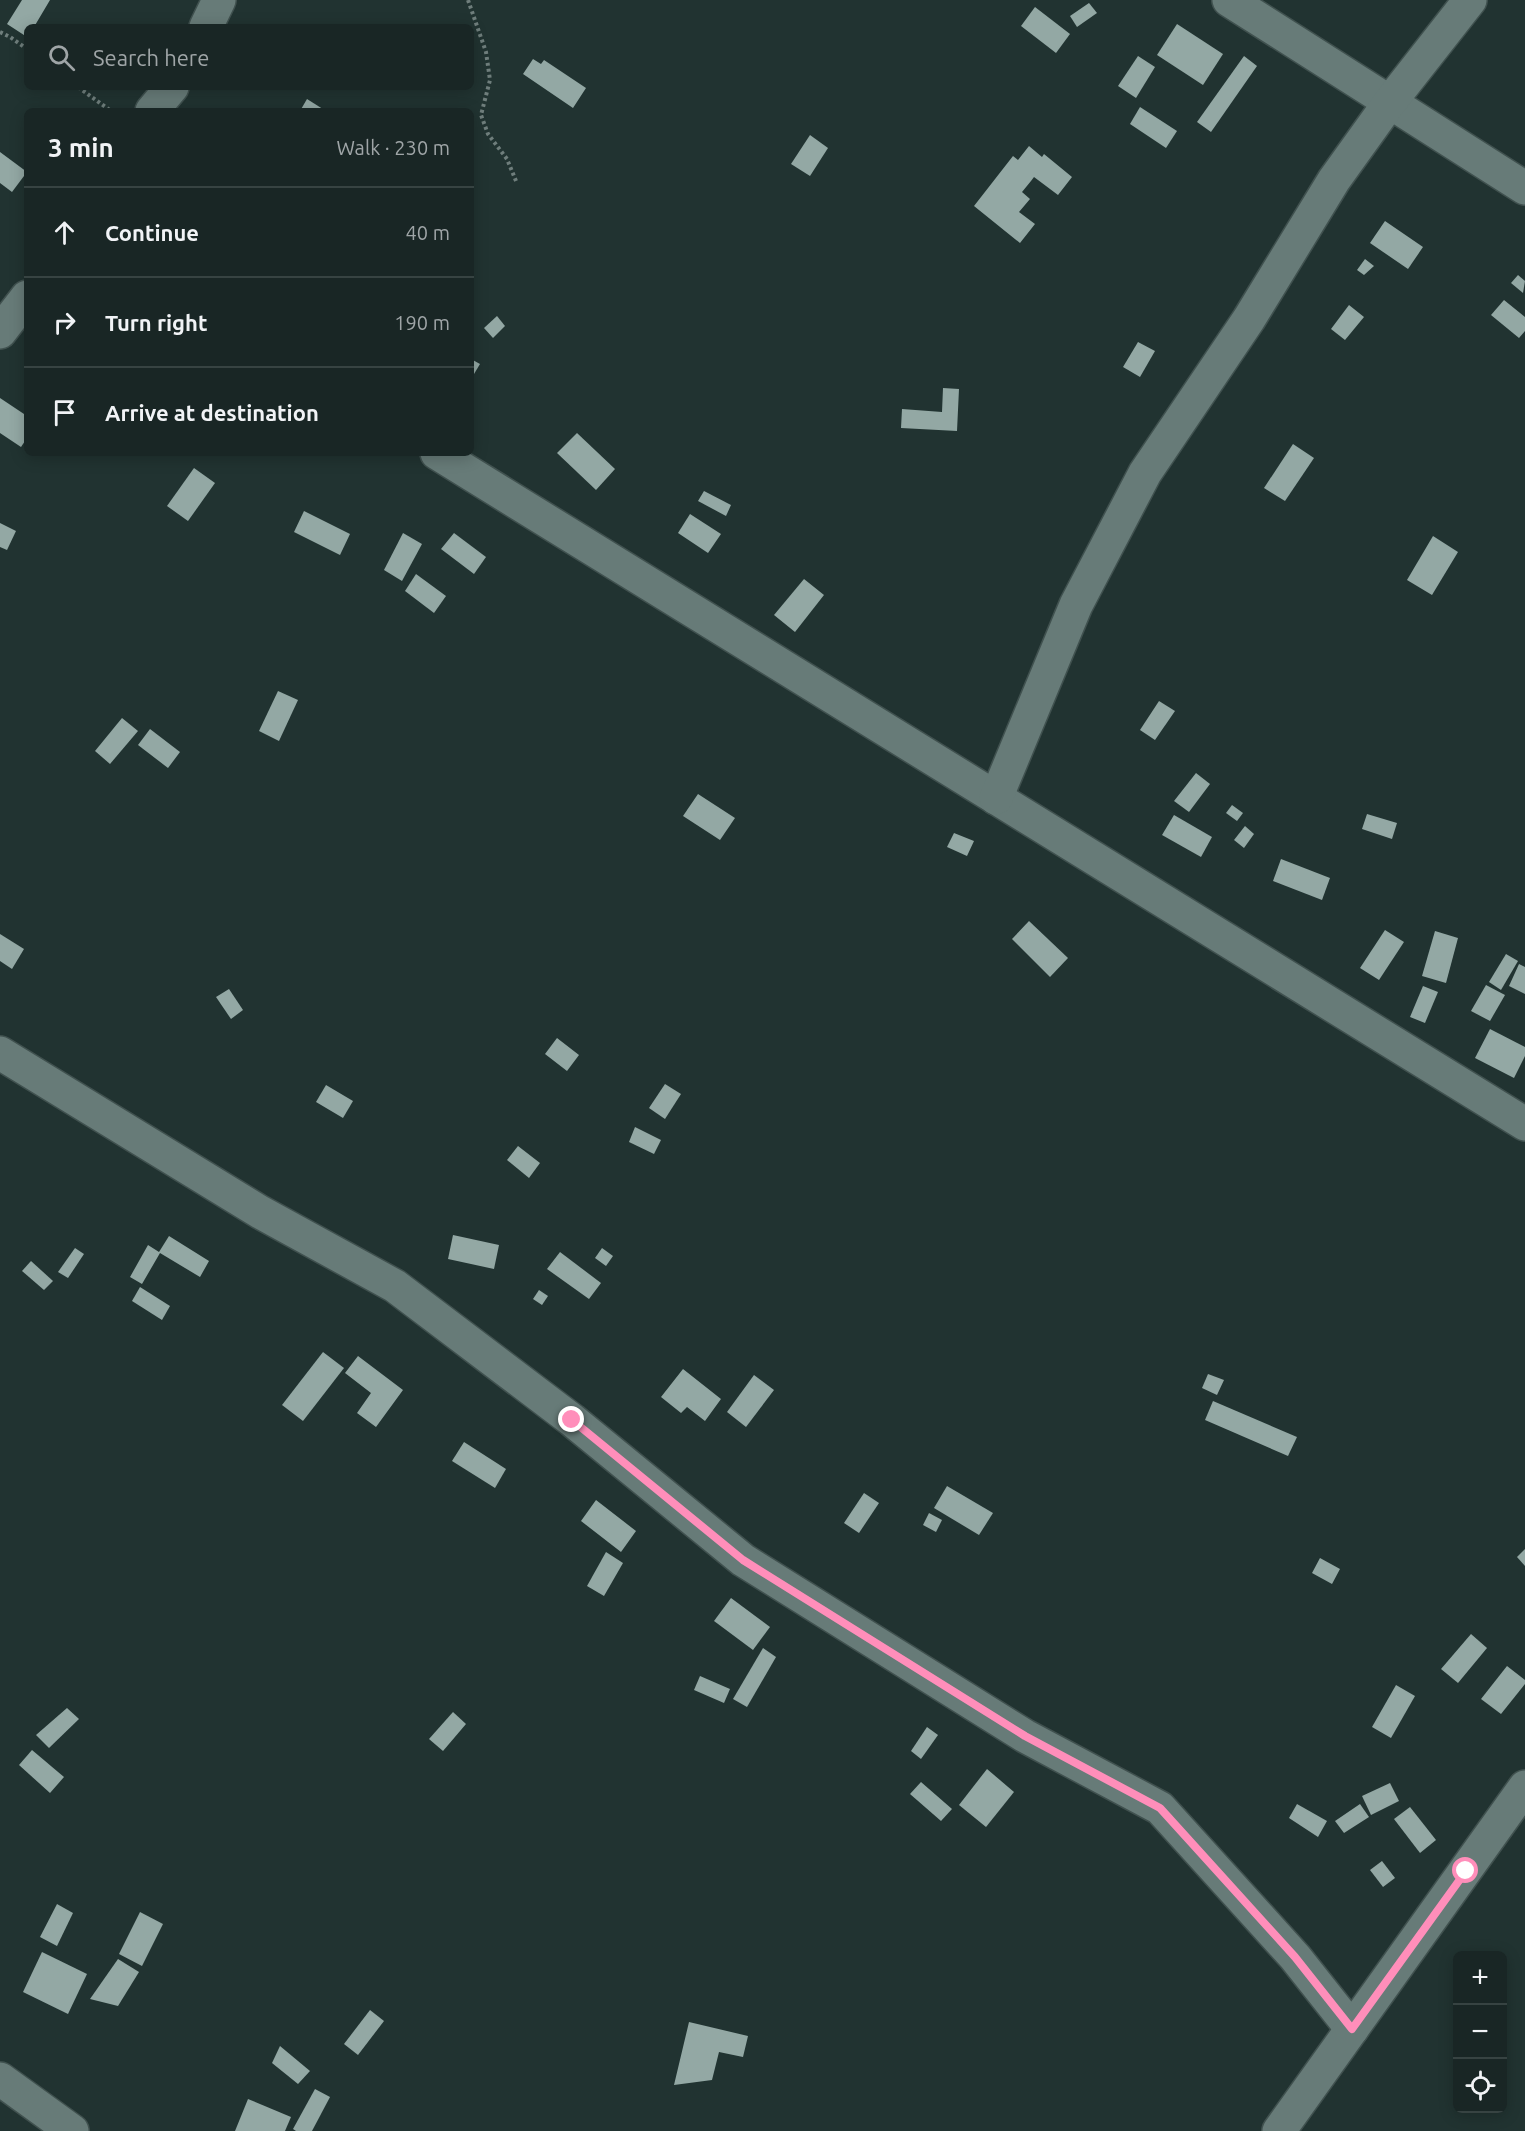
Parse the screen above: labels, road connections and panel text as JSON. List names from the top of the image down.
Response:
{
  "page": {
    "search": "Search here",
    "heading": ["3 min", "Walk · 230 m"],
    "list": [
      ["Continue", "40 m"],
      ["Turn right", "190 m"],
      "Arrive at destination"
    ],
    "map_buttons": ["+", "−"]
  }
}
